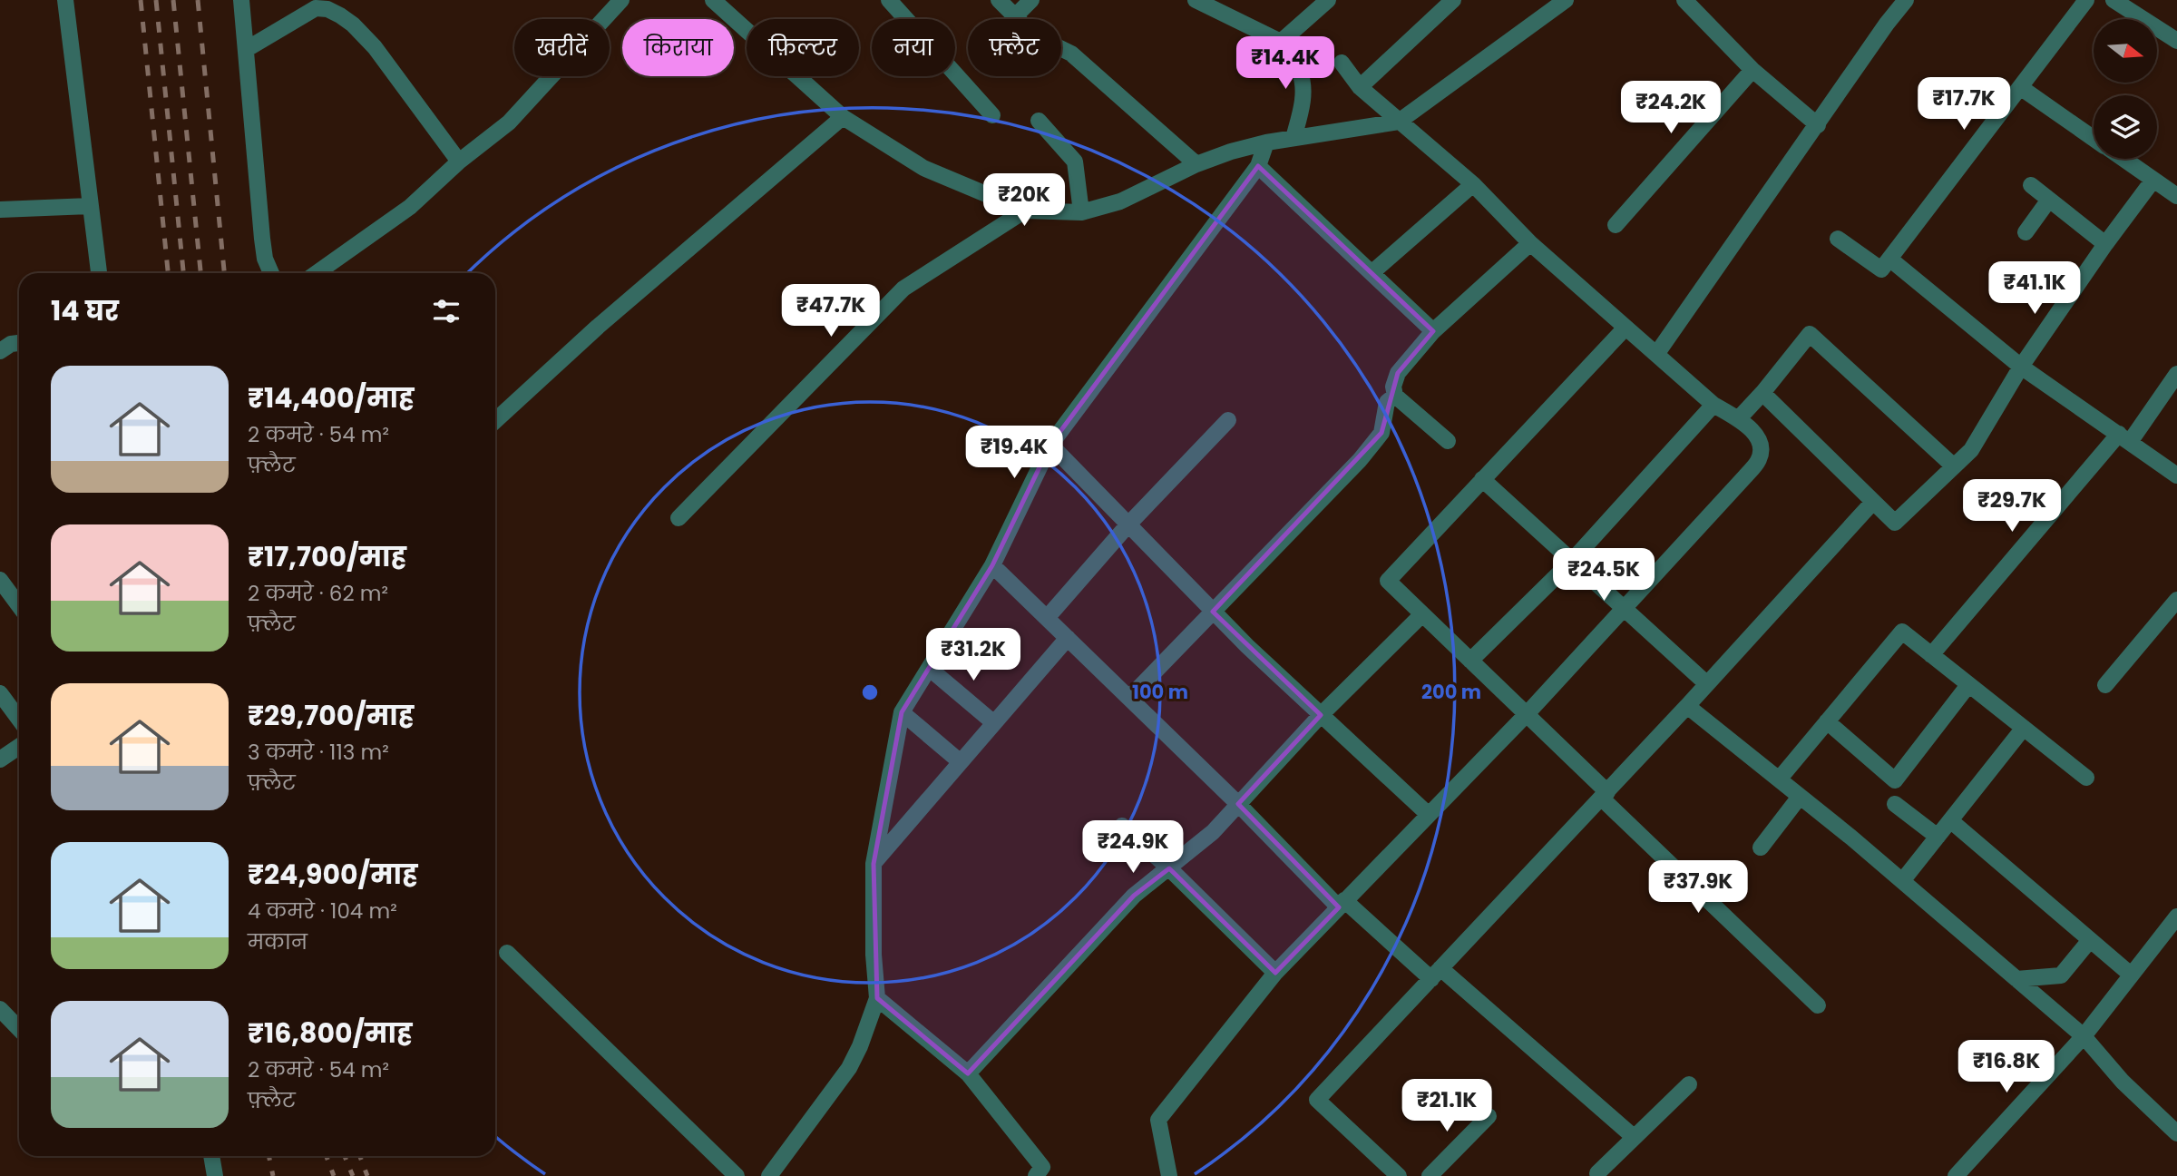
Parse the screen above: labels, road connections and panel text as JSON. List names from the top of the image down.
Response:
{
  "north": "right",
  "page": {
    "chip": [
      "खरीदें",
      "किराया",
      "फ़िल्टर",
      "नया",
      "फ़्लैट"
    ],
    "price": [
      "₹14.4K",
      "₹17.7K",
      "₹24.2K",
      "₹20K",
      "₹41.1K",
      "₹47.7K",
      "₹19.4K",
      "₹29.7K",
      "₹24.5K",
      "₹31.2K",
      "₹24.9K",
      "₹37.9K",
      "₹16.8K",
      "₹21.1K"
    ],
    "heading": "14 घर",
    "list": [
      {
        "name": "₹14,400/माह",
        "note": "2 कमरे · 54 m² · फ़्लैट"
      },
      {
        "name": "₹17,700/माह",
        "note": "2 कमरे · 62 m² · फ़्लैट"
      },
      {
        "name": "₹29,700/माह",
        "note": "3 कमरे · 113 m² · फ़्लैट"
      },
      {
        "name": "₹24,900/माह",
        "note": "4 कमरे · 104 m² · मकान"
      },
      {
        "name": "₹16,800/माह",
        "note": "2 कमरे · 54 m² · फ़्लैट"
      }
    ]
  },
  "rings": ["100 m", "200 m"]
}
